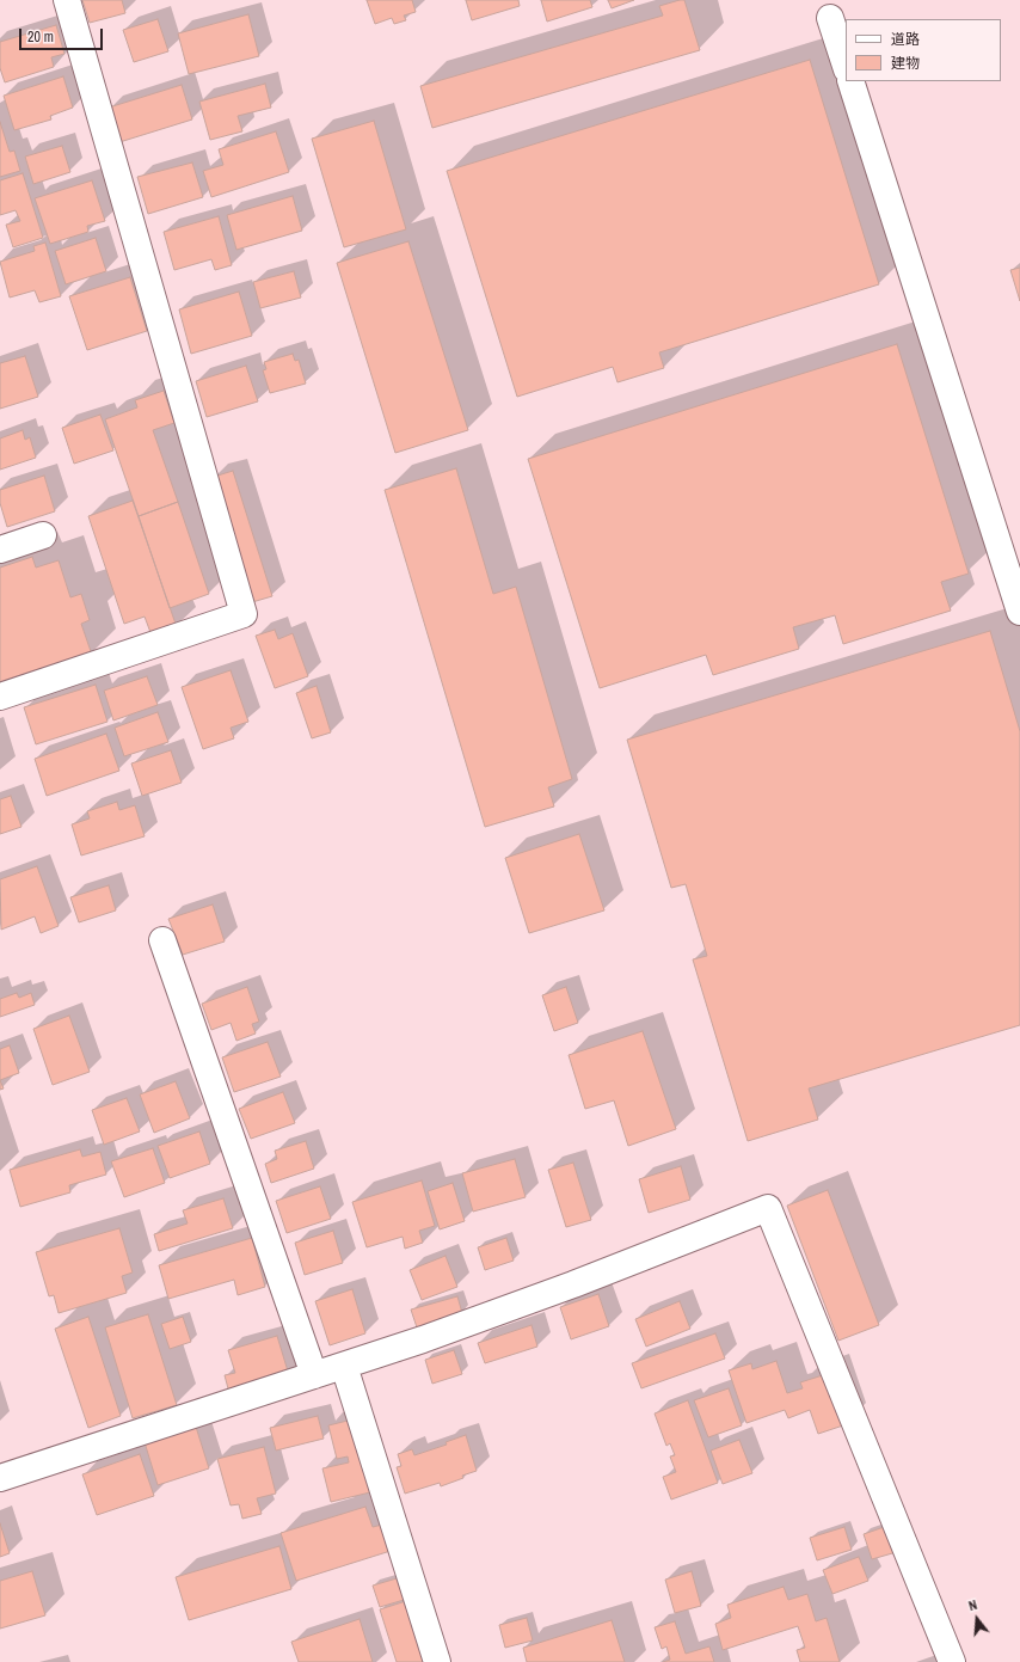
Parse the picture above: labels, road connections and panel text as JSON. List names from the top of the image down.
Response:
{
  "legend": ["道路", "建物"],
  "scale_bar": "20 m",
  "north": "top"
}
